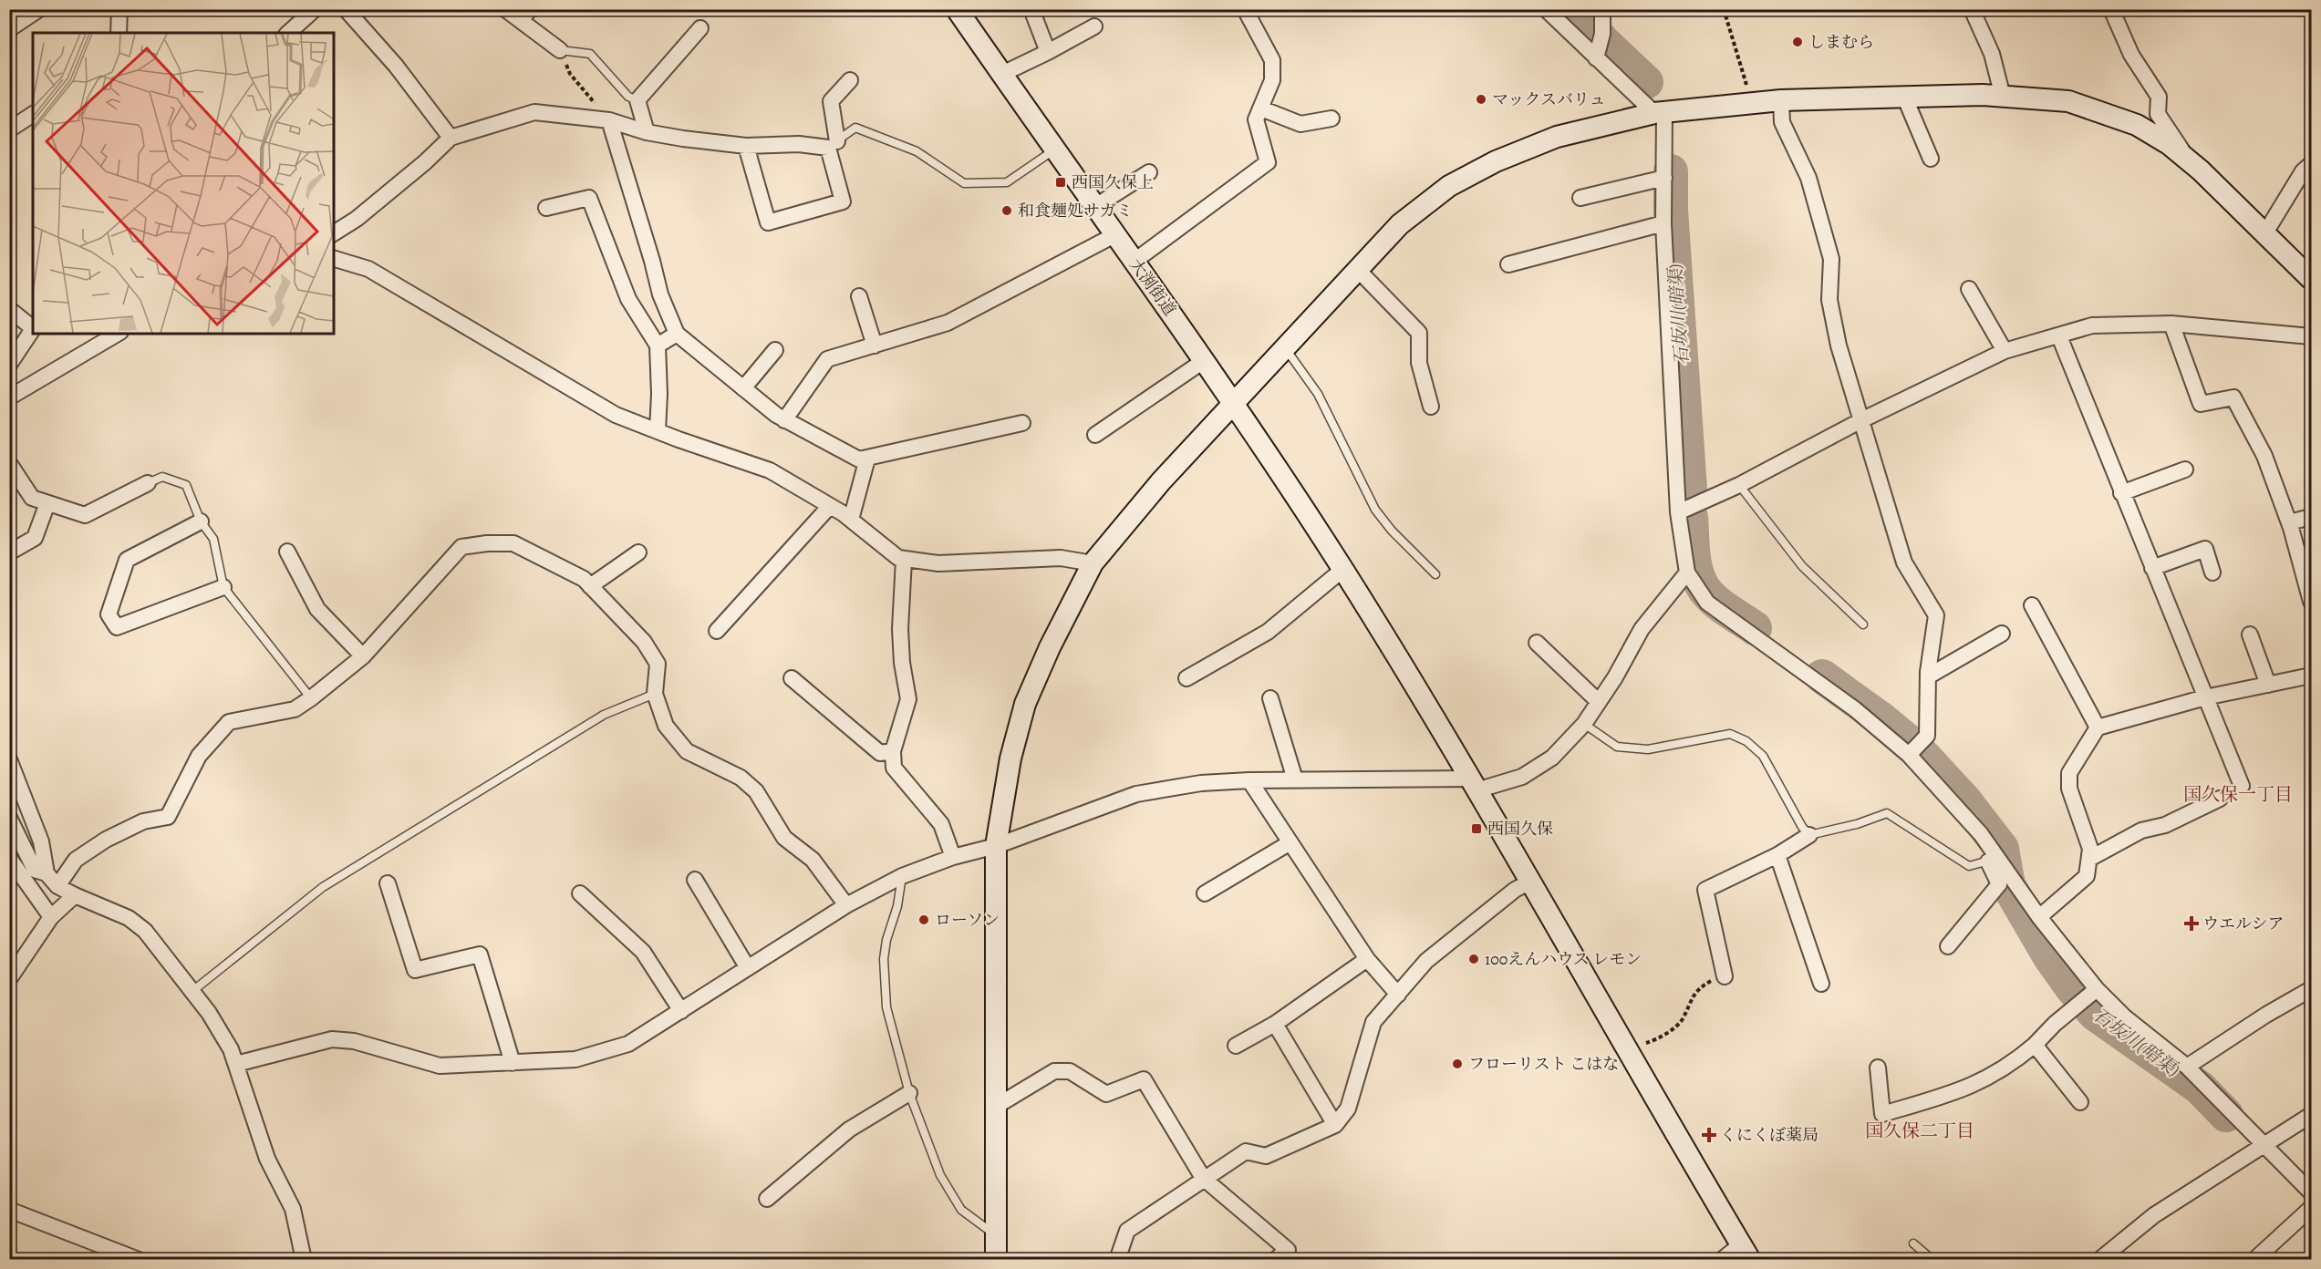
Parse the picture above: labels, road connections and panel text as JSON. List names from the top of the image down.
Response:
{
  "streets": {
    "street": ["大渕街道"]
  },
  "districts": ["国久保一丁目", "国久保二丁目"],
  "water": ["石坂川(暗渠)"],
  "places": {
    "other": [
      "しまむら",
      "マックスバリュ",
      "和食麺処サガミ",
      "ローソン",
      "100えんハウス レモン",
      "フローリスト こはな"
    ],
    "transit": ["西国久保上", "西国久保"],
    "health": ["ウエルシア", "くにくぼ薬局"]
  }
}
